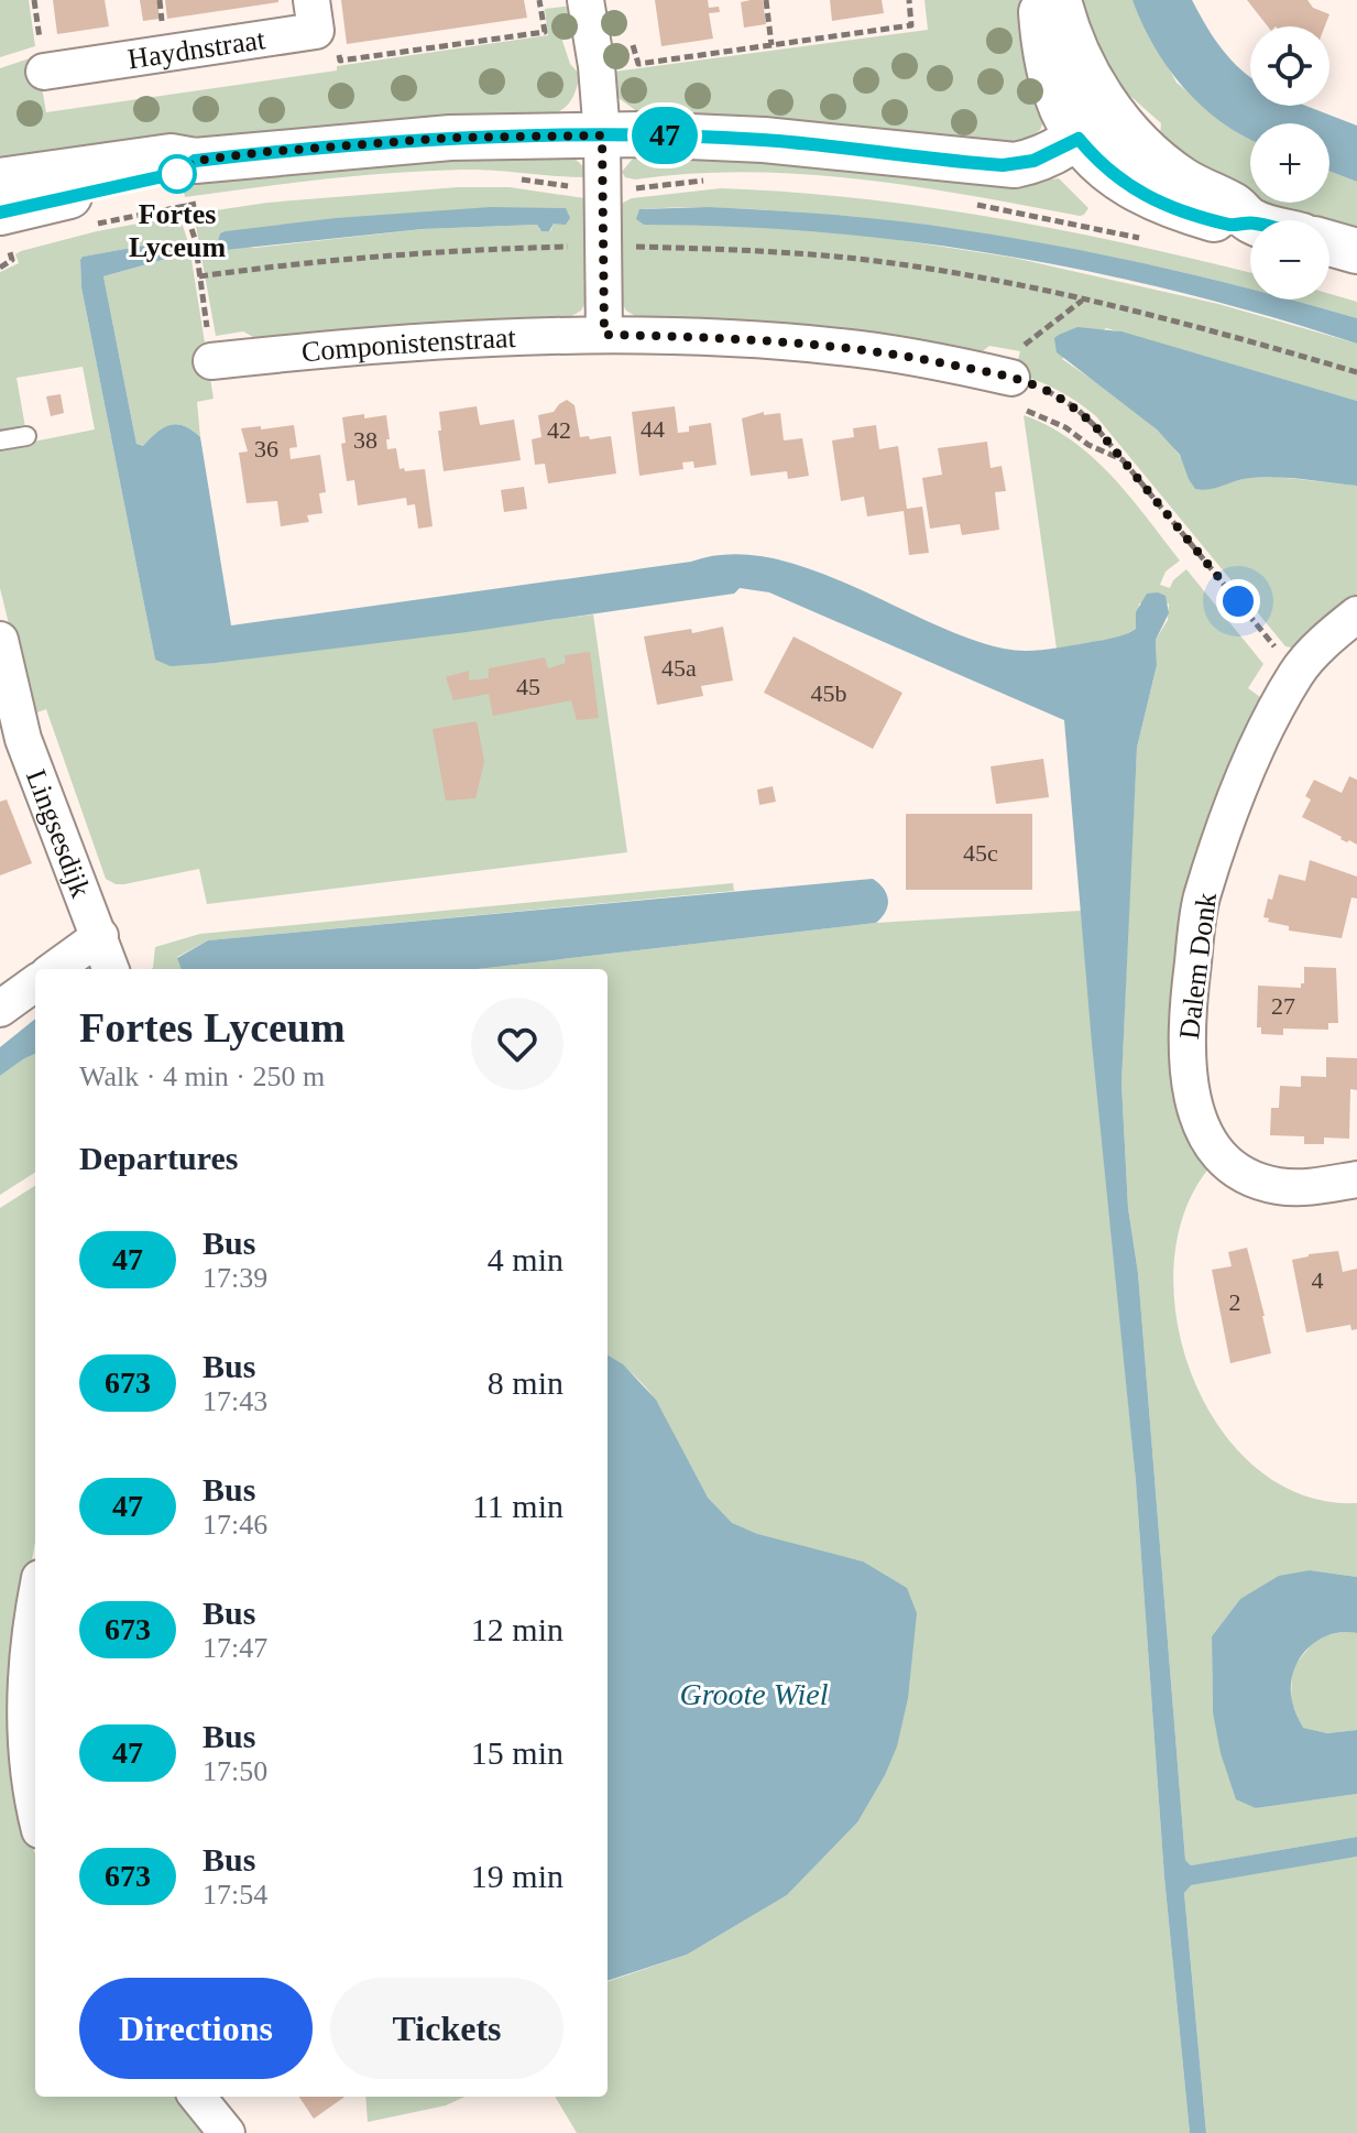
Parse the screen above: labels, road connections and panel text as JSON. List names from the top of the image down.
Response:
{
  "streets": {
    "street": [
      "Haydnstraat",
      "Componistenstraat",
      "Lingsesdijk",
      "Dalem Donk"
    ]
  },
  "water": ["Groote Wiel"],
  "places": ["Fortes Lyceum"],
  "lines": ["bus line 47"],
  "house_numbers": [
    "44",
    "42",
    "38",
    "36",
    "45a",
    "45",
    "45b",
    "45c",
    "27",
    "4",
    "2"
  ],
  "page": {
    "on_map": "47",
    "map_buttons": ["+", "−"],
    "heading": [
      ["Fortes Lyceum", "Walk · 4 min · 250 m"],
      "Departures"
    ],
    "list": [
      {
        "mark": "47",
        "name": "Bus",
        "note": "17:39",
        "value": "4 min"
      },
      {
        "mark": "673",
        "name": "Bus",
        "note": "17:43",
        "value": "8 min"
      },
      {
        "mark": "47",
        "name": "Bus",
        "note": "17:46",
        "value": "11 min"
      },
      {
        "mark": "673",
        "name": "Bus",
        "note": "17:47",
        "value": "12 min"
      },
      {
        "mark": "47",
        "name": "Bus",
        "note": "17:50",
        "value": "15 min"
      },
      {
        "mark": "673",
        "name": "Bus",
        "note": "17:54",
        "value": "19 min"
      }
    ],
    "buttons": ["Directions", "Tickets"]
  }
}
